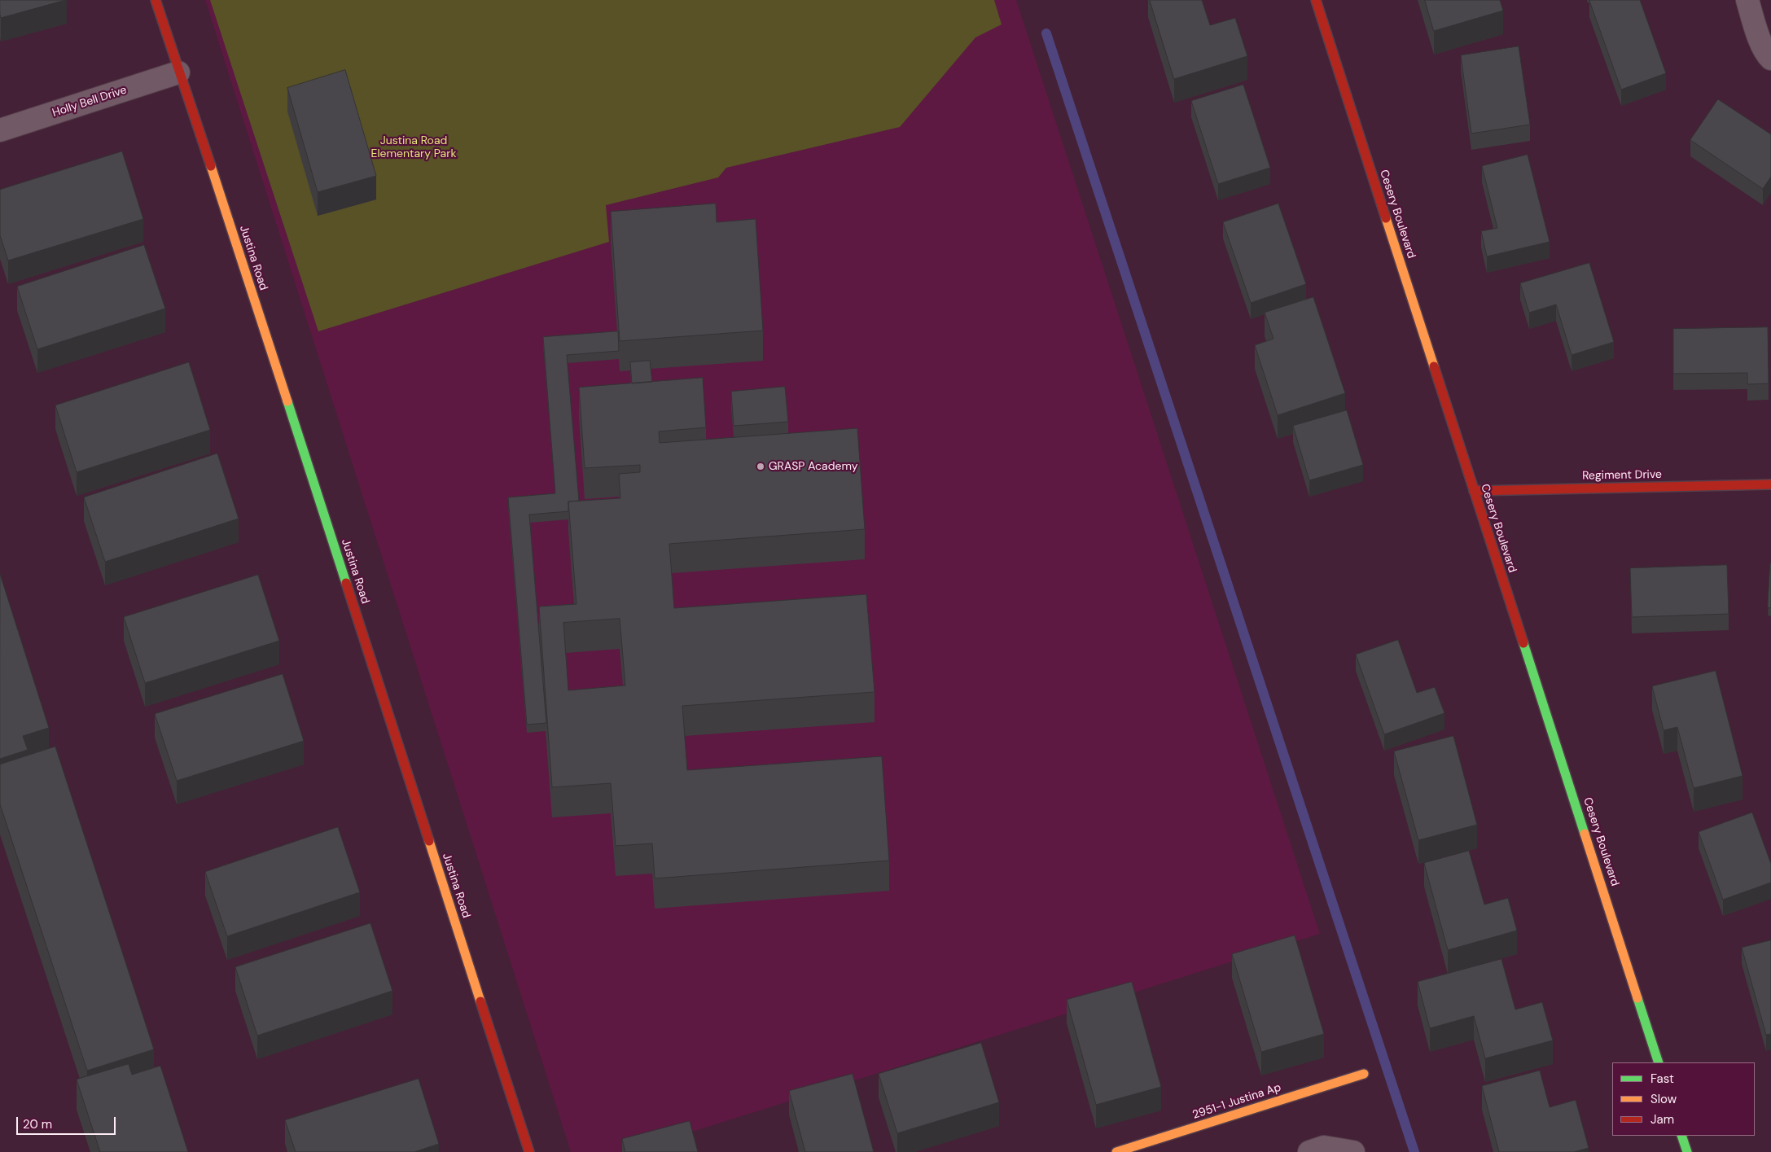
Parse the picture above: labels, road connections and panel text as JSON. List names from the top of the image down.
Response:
{
  "streets": {
    "street": [
      "Holly Bell Drive",
      "Cesery Boulevard",
      "Justina Road",
      "Regiment Drive",
      "2951-1 Justina Ap"
    ]
  },
  "crossings": [
    ["Holly Bell Drive", "Justina Road"],
    ["Cesery Boulevard", "Regiment Drive"]
  ],
  "parks": ["Justina Road Elementary Park"],
  "places": ["GRASP Academy"],
  "legend": ["Fast", "Slow", "Jam"],
  "scale_bar": "20 m"
}
